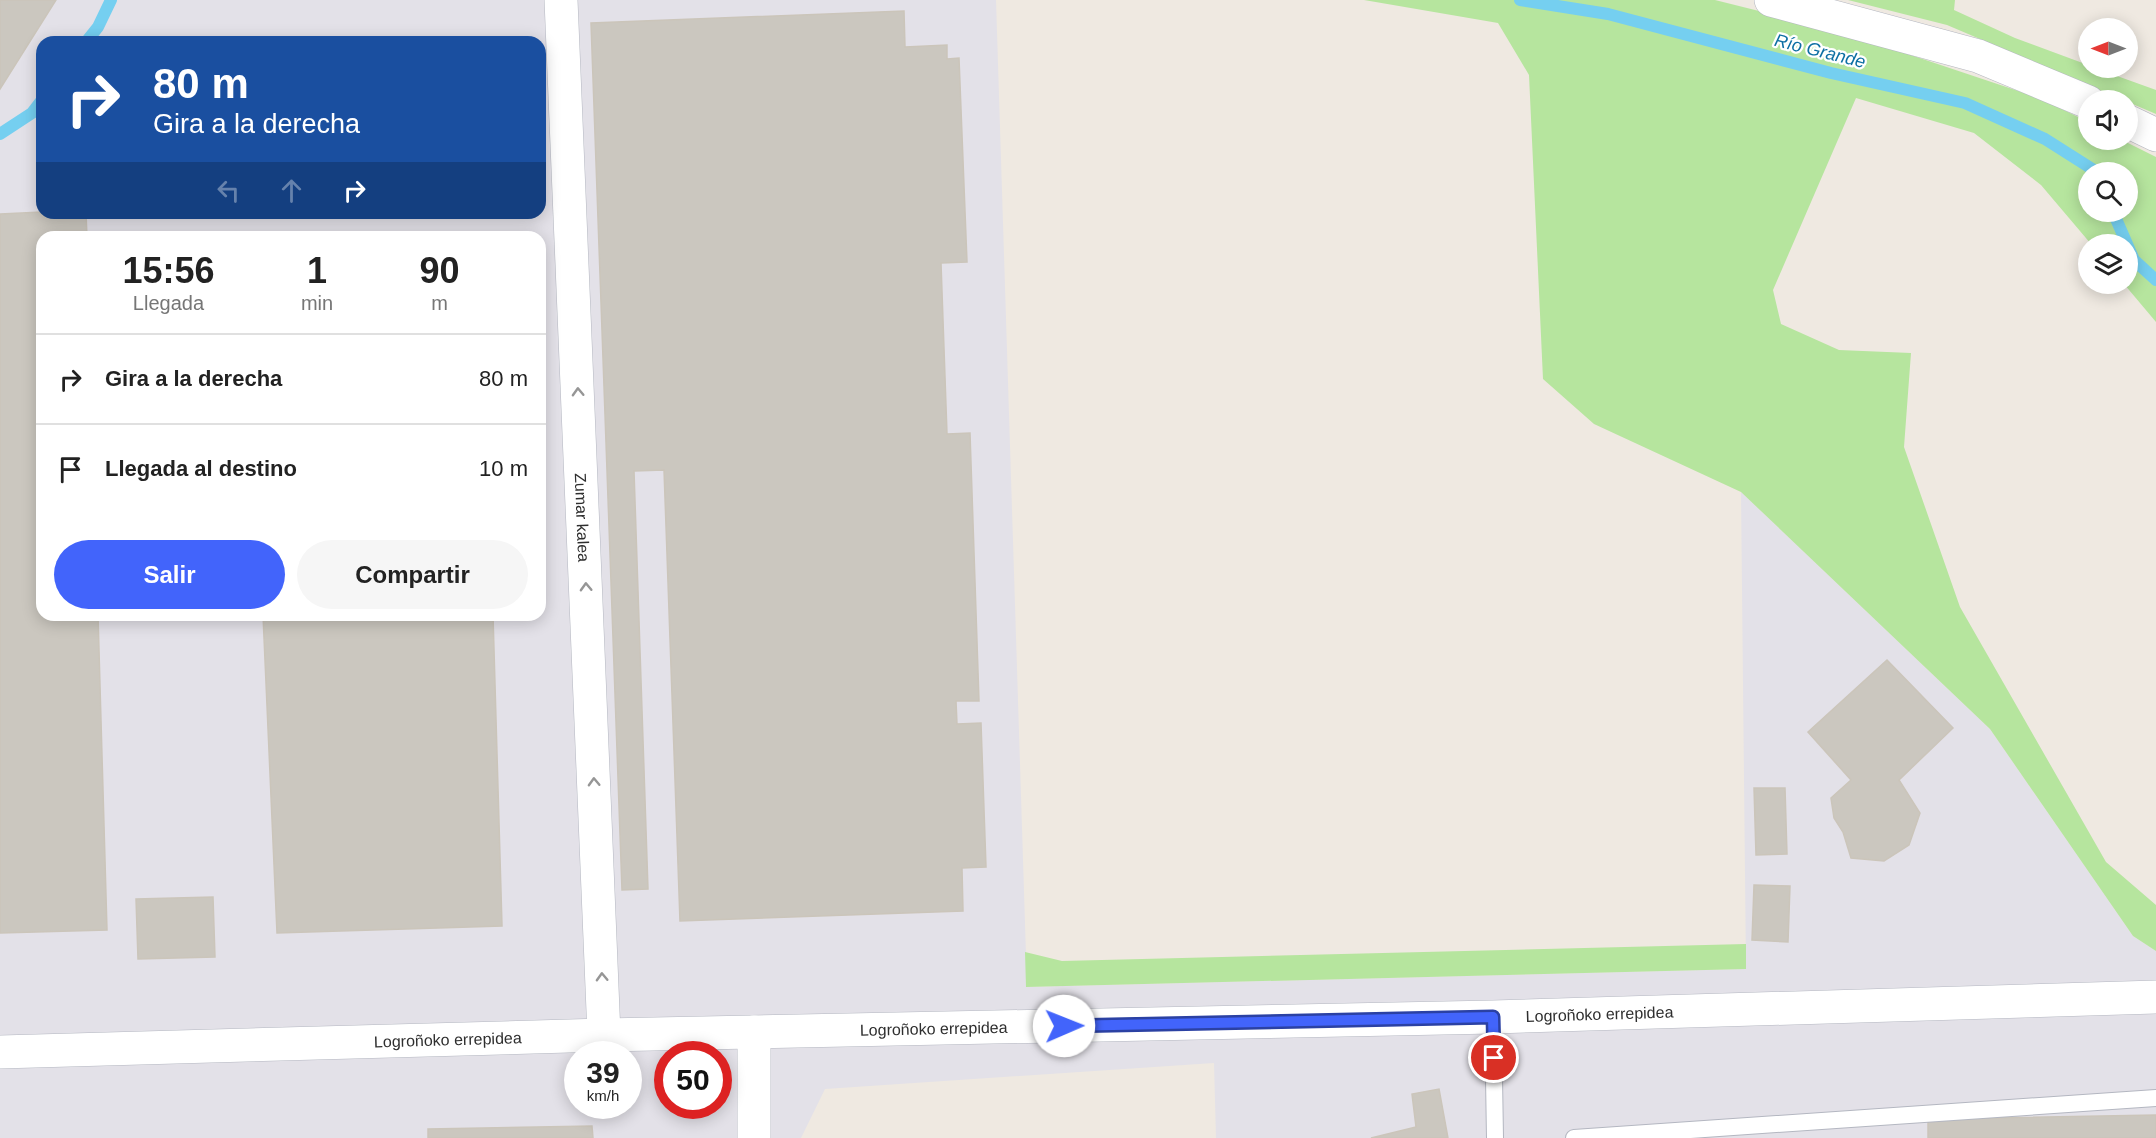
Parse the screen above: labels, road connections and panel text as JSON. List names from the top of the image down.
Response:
{
  "streets": {
    "main road": ["Zumar kalea", "Logroñoko errepidea"]
  },
  "crossings": [
    ["Zumar kalea", "Logroñoko errepidea"]
  ],
  "one_way": ["Zumar kalea"],
  "water": ["Río Grande"],
  "north": "left",
  "page": {
    "turn": ["80 m", "Gira a la derecha"],
    "eta": [
      "15:56",
      "Llegada",
      "1",
      "min",
      "90",
      "m"
    ],
    "list": [
      {
        "name": "Gira a la derecha",
        "value": "80 m"
      },
      {
        "name": "Llegada al destino",
        "value": "10 m"
      }
    ],
    "buttons": ["Salir", "Compartir"],
    "speed": "39 km/h",
    "limit": "50"
  }
}
